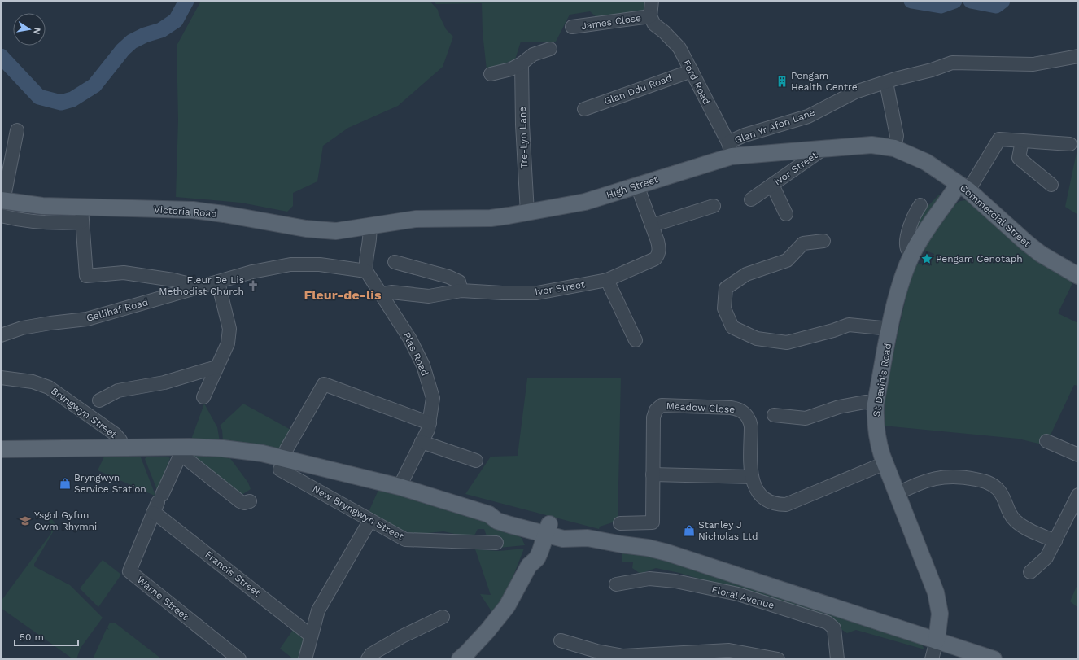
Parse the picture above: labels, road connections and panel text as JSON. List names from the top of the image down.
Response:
{
  "streets": {
    "main road": [
      "High Street",
      "Victoria Road",
      "Commercial Street",
      "St David's Road"
    ],
    "street": [
      "James Close",
      "Ford Road",
      "Glan Ddu Road",
      "Glan Yr Afon Lane",
      "Tre-Lyn Lane",
      "Ivor Street",
      "Gellihaf Road",
      "Plas Road",
      "Meadow Close",
      "Bryngwyn Street",
      "New Bryngwyn Street",
      "Francis Street",
      "Floral Avenue",
      "Warne Street"
    ]
  },
  "crossings": [
    ["James Close", "Ford Road"],
    ["Ford Road", "Glan Ddu Road"],
    ["Ford Road", "Glan Yr Afon Lane"],
    ["Ford Road", "High Street"],
    ["Glan Yr Afon Lane", "High Street"],
    ["Tre-Lyn Lane", "High Street"],
    ["Ivor Street", "High Street"],
    ["Ivor Street", "Plas Road"],
    ["High Street", "Victoria Road"],
    ["High Street", "Commercial Street"],
    ["Commercial Street", "St David's Road"],
    ["Gellihaf Road", "Plas Road"],
    ["St David's Road", "Meadow Close"],
    ["Francis Street", "Warne Street"]
  ],
  "districts": ["Fleur-de-lis"],
  "places": {
    "building": ["Pengam Health Centre"],
    "place": ["Pengam Cenotaph"],
    "church": ["Fleur De Lis Methodist Church"],
    "shop": ["Bryngwyn Service Station", "Stanley J Nicholas Ltd"],
    "school or university": ["Ysgol Gyfun Cwm Rhymni"]
  },
  "scale_bar": "50 m",
  "north": "right"
}
